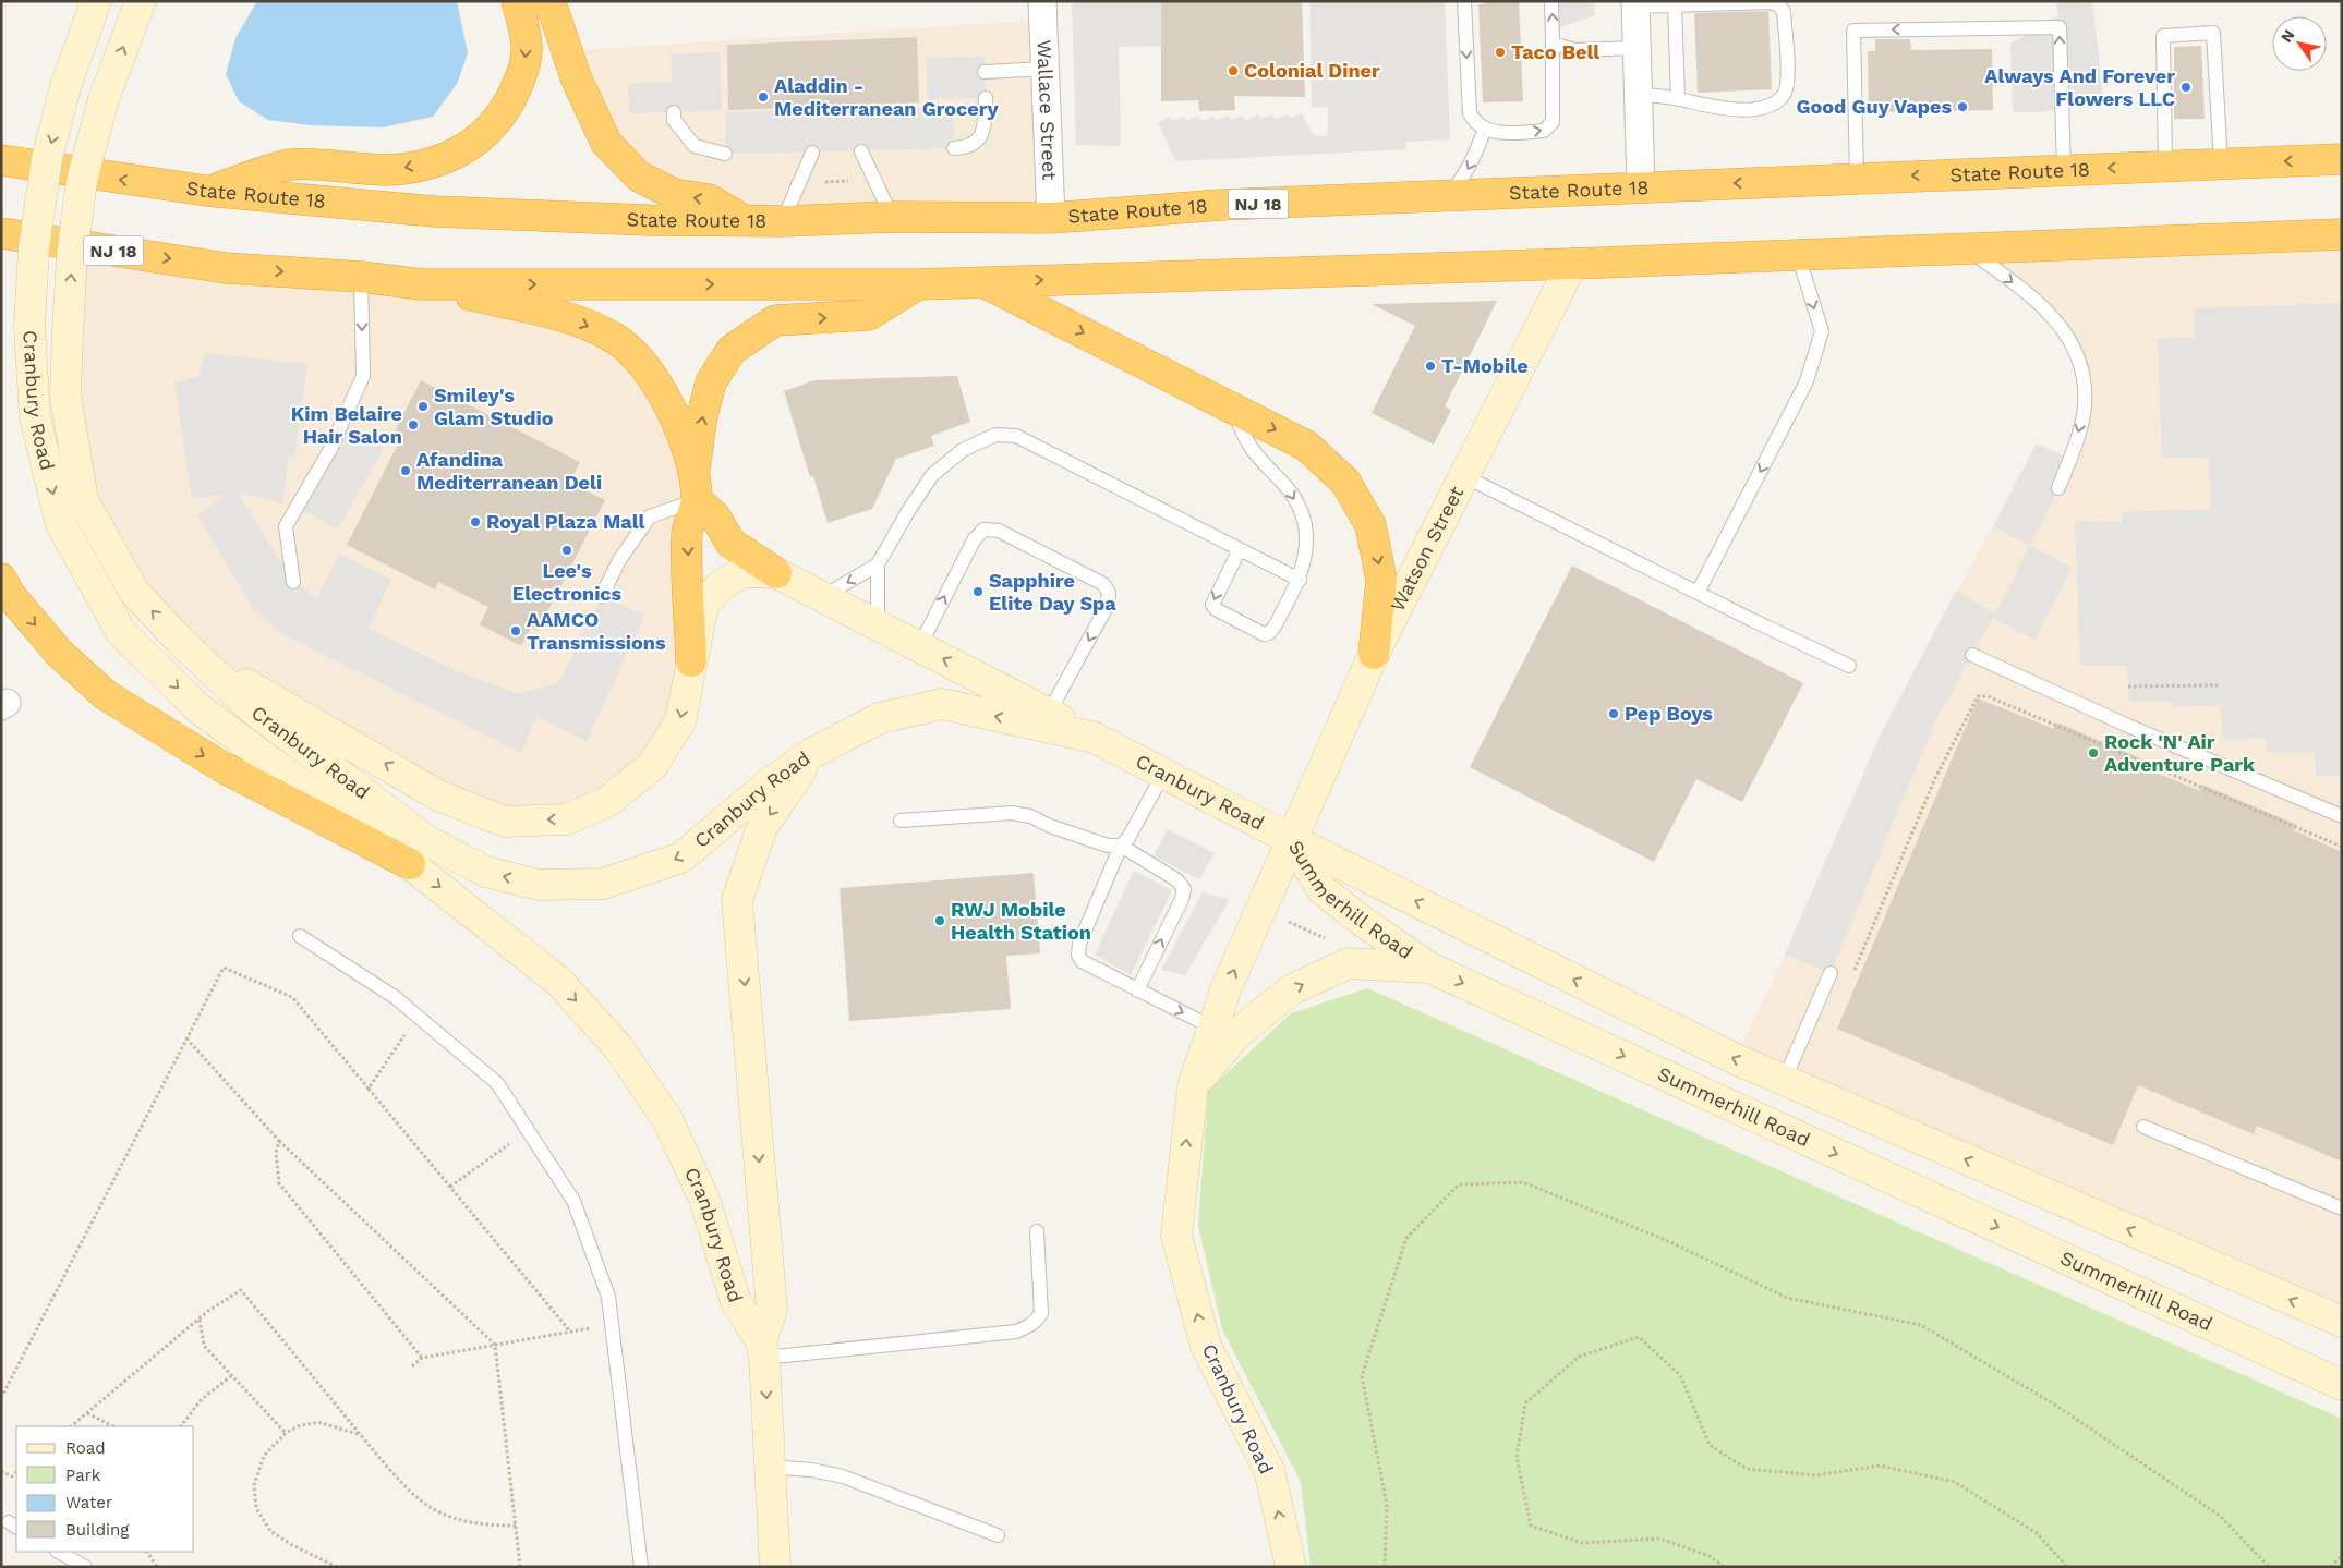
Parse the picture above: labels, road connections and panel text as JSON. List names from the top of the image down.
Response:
{
  "streets": {
    "highway": ["State Route 18", "NJ 18"],
    "main road": ["Cranbury Road", "Watson Street", "Summerhill Road"],
    "street": ["Wallace Street"]
  },
  "crossings": [
    ["Wallace Street", "State Route 18"],
    ["NJ 18", "Watson Street"],
    ["Cranbury Road", "Watson Street"],
    ["Cranbury Road", "Summerhill Road"],
    ["Watson Street", "Summerhill Road"]
  ],
  "places": [
    "Taco Bell",
    "Colonial Diner",
    "Always And Forever Flowers LLC",
    "Aladdin - Mediterranean Grocery",
    "Good Guy Vapes",
    "T-Mobile",
    "Smiley's Glam Studio",
    "Kim Belaire Hair Salon",
    "Afandina Mediterranean Deli",
    "Royal Plaza Mall",
    "Lee's Electronics",
    "Sapphire Elite Day Spa",
    "AAMCO Transmissions",
    "Pep Boys",
    "Rock 'N' Air Adventure Park",
    "RWJ Mobile Health Station"
  ],
  "legend": [
    "Road",
    "Park",
    "Water",
    "Building"
  ],
  "north": "top left"
}
